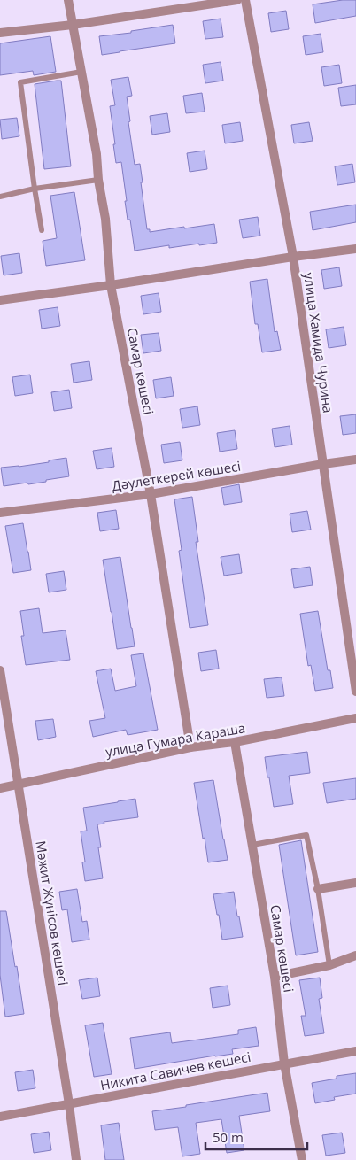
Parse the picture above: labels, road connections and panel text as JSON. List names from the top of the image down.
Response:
{
  "streets": {
    "street": [
      "улица Хамида Чурина",
      "Самар көшесі",
      "Дәулеткерей көшесі",
      "улица Гумара Караша",
      "Мәжит Жүнісов көшесі",
      "Никита Савичев көшесі"
    ]
  },
  "crossings": [
    ["улица Хамида Чурина", "Дәулеткерей көшесі"],
    ["Самар көшесі", "Дәулеткерей көшесі"],
    ["Самар көшесі", "улица Гумара Караша"],
    ["Самар көшесі", "Никита Савичев көшесі"],
    ["улица Гумара Караша", "Мәжит Жүнісов көшесі"],
    ["Мәжит Жүнісов көшесі", "Никита Савичев көшесі"]
  ],
  "scale_bar": "50 m"
}
